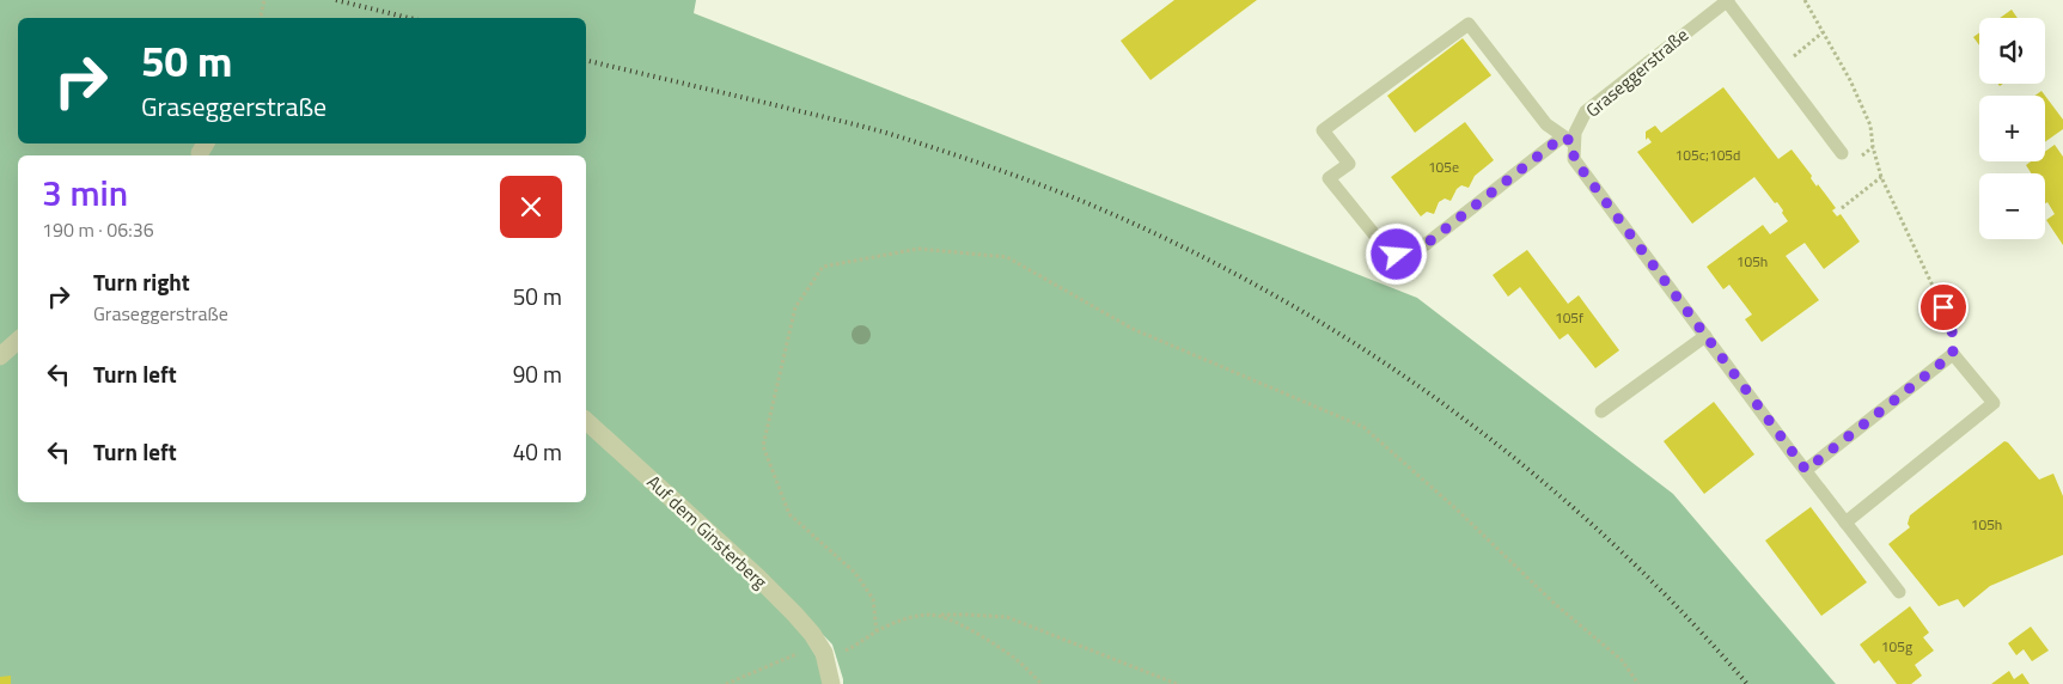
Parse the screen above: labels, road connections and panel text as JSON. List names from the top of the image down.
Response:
{
  "streets": {
    "street": ["Auf dem Ginsterberg"],
    "lane": ["Graseggerstraße"]
  },
  "house_numbers": [
    "105c;105d",
    "105e",
    "105h",
    "105f",
    "105h",
    "105g"
  ],
  "page": {
    "map_buttons": ["+", "−"],
    "turn": ["50 m", "Graseggerstraße"],
    "heading": ["3 min", "190 m · 06:36"],
    "list": [
      {
        "name": "Turn right",
        "note": "Graseggerstraße",
        "value": "50 m"
      },
      {
        "name": "Turn left",
        "value": "90 m"
      },
      {
        "name": "Turn left",
        "value": "40 m"
      }
    ]
  }
}
